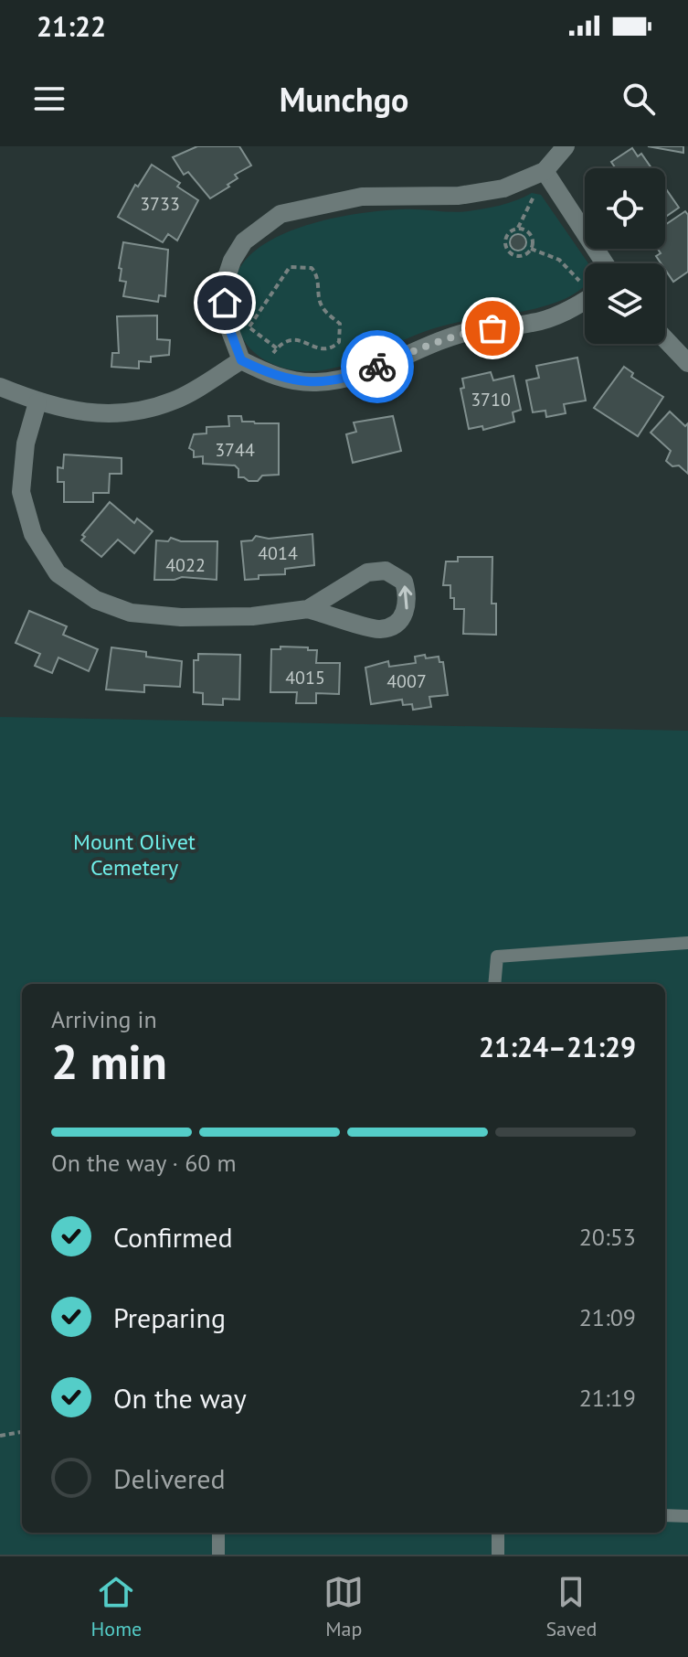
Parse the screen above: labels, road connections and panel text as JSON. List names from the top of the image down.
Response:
{
  "parks": ["Mount Olivet Cemetery"],
  "house_numbers": [
    "3733",
    "3710",
    "3744",
    "4014",
    "4022",
    "4015",
    "4007"
  ],
  "page": {
    "status": "21:22",
    "header": "Munchgo",
    "heading": ["2 min", "Arriving in", "21:24–21:29"],
    "bar": "On the way · 60 m",
    "list": [
      ["Confirmed", "20:53"],
      ["Preparing", "21:09"],
      ["On the way", "21:19"],
      "Delivered"
    ],
    "tabs": ["Home", "Map", "Saved"]
  }
}
